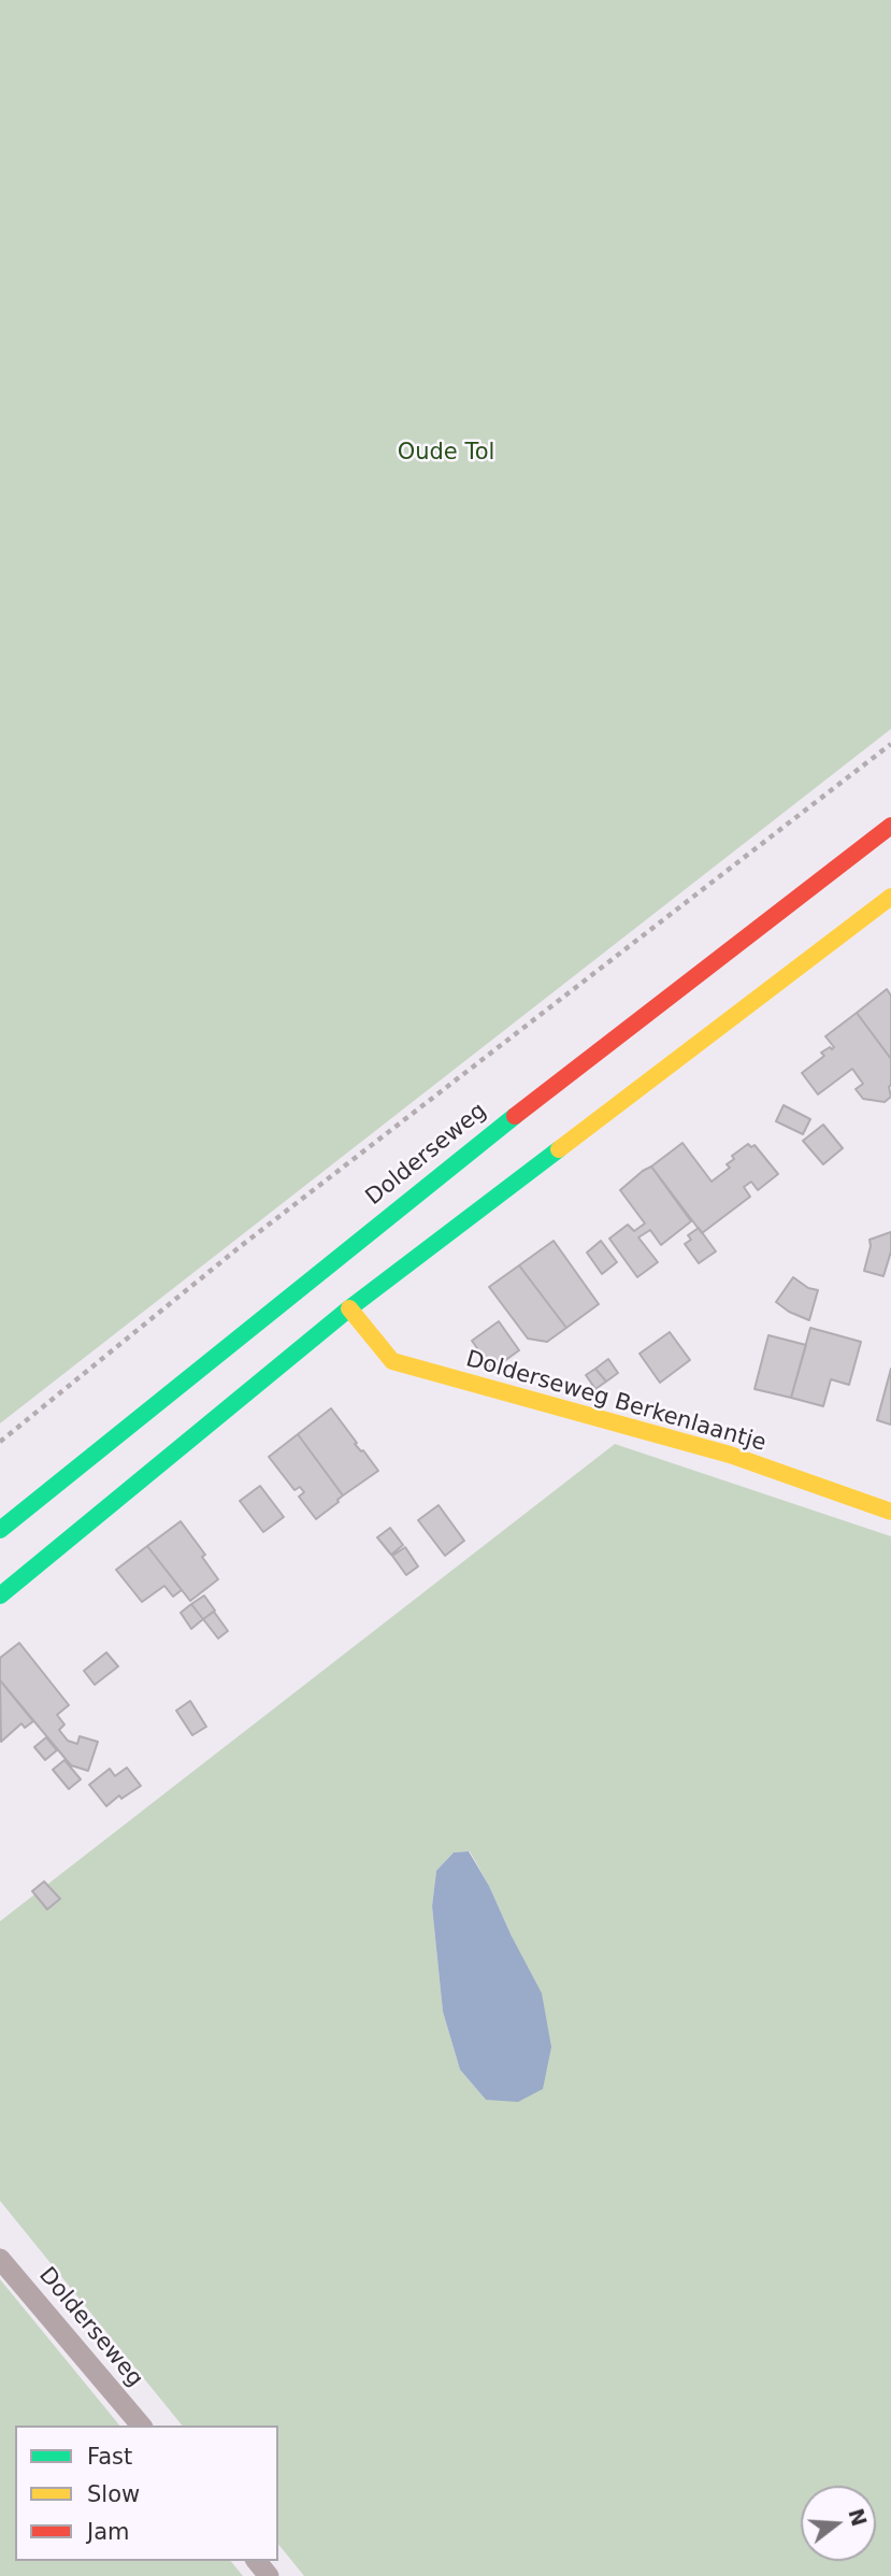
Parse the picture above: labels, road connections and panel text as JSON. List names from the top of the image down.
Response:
{
  "streets": {
    "street": ["Dolderseweg", "Dolderseweg Berkenlaantje"]
  },
  "parks": ["Oude Tol"],
  "legend": ["Fast", "Slow", "Jam"],
  "north": "right"
}
